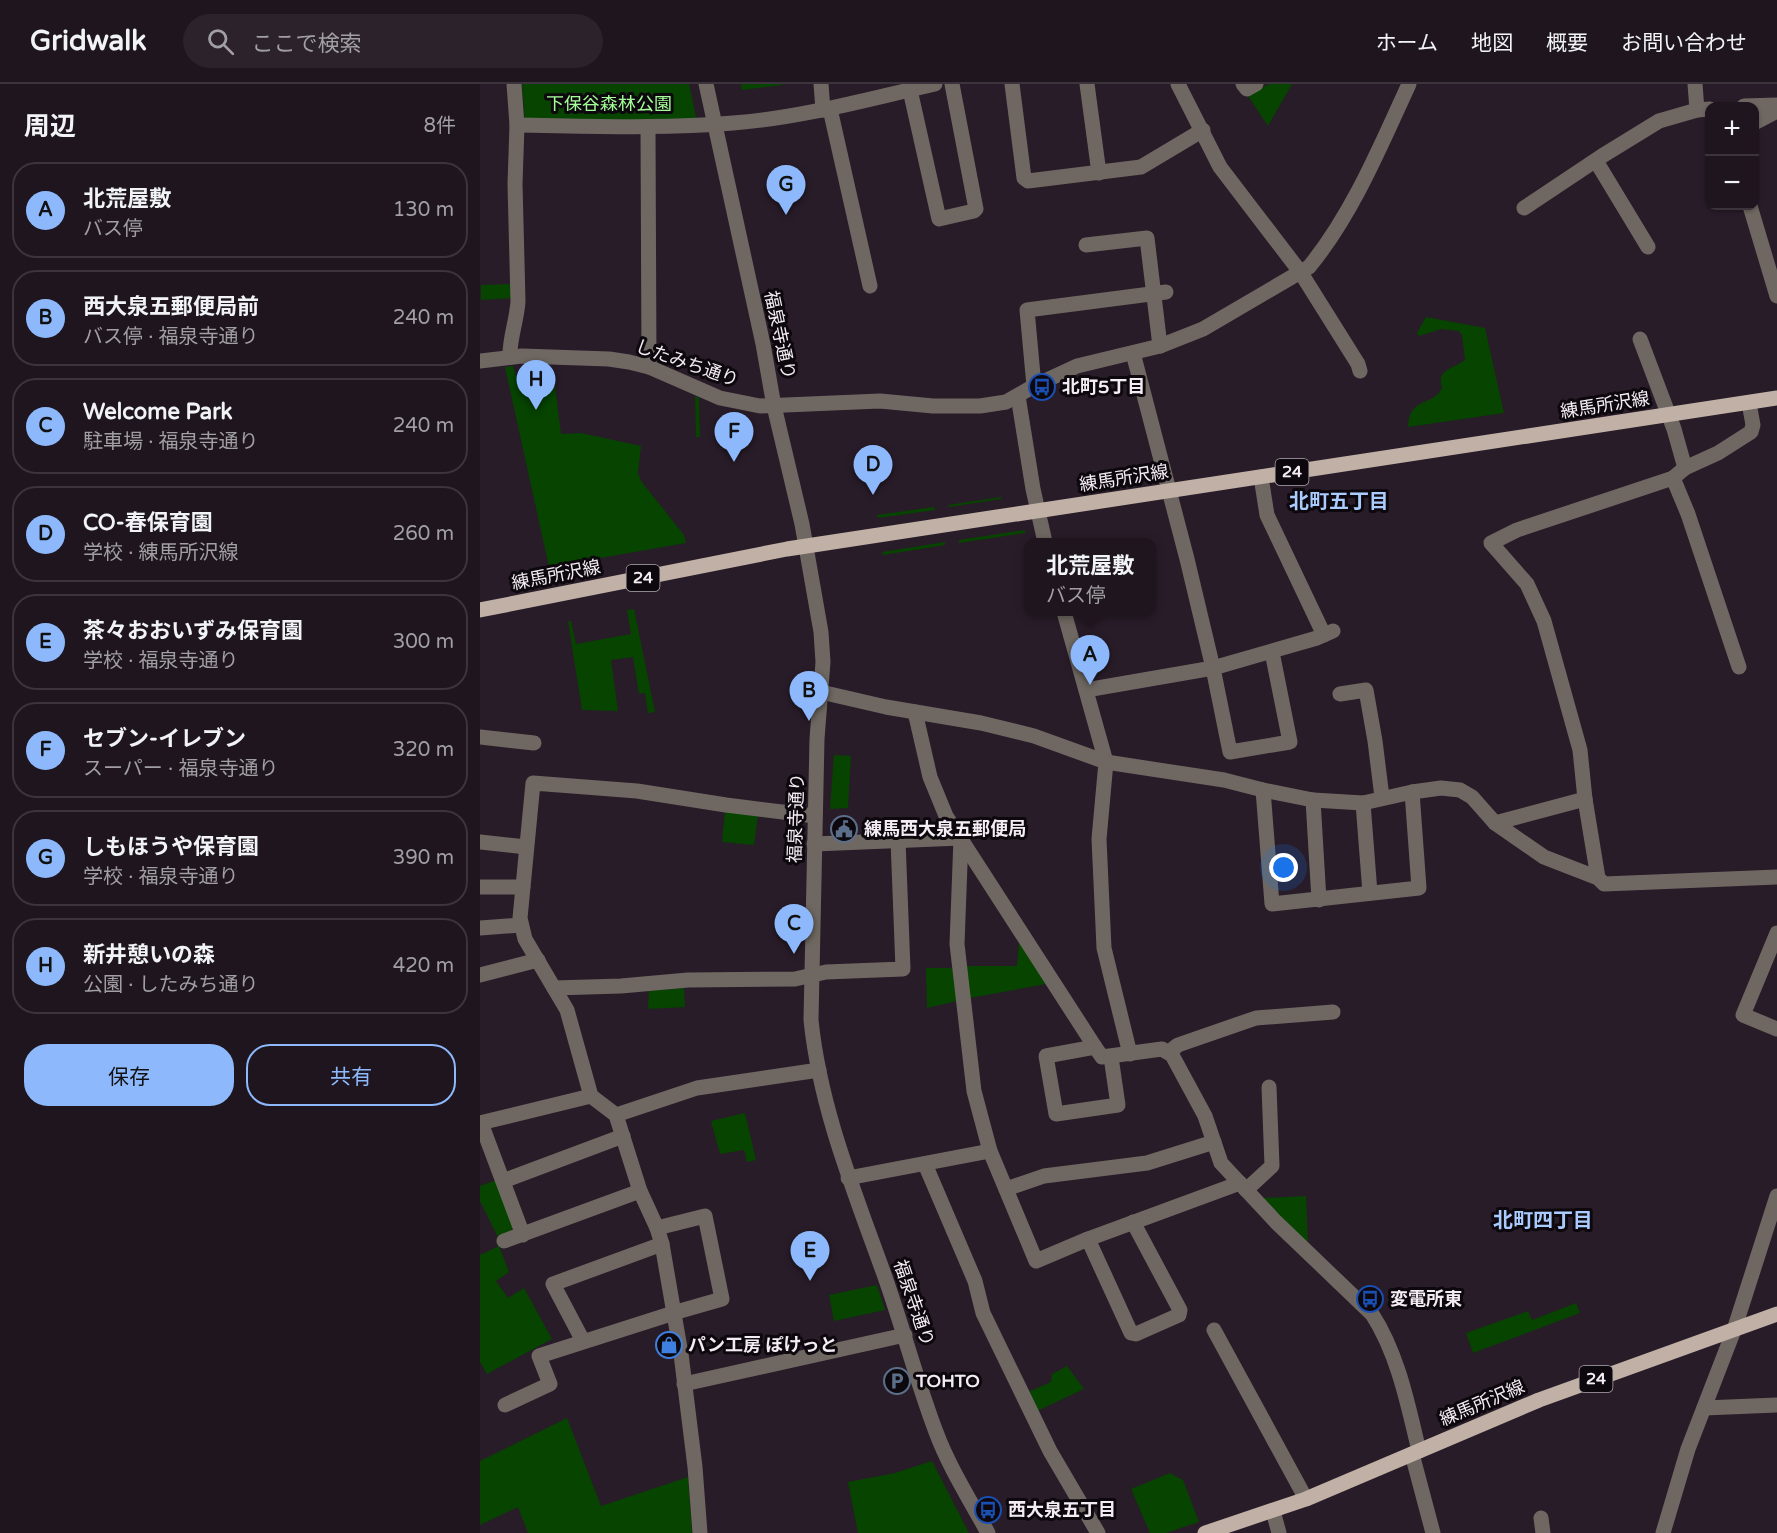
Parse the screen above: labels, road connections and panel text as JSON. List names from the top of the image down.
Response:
{
  "streets": {
    "main road": ["練馬所沢線", "24"],
    "street": ["福泉寺通り", "したみち通り"]
  },
  "crossings": [
    ["福泉寺通り", "したみち通り"],
    ["福泉寺通り", "練馬所沢線"]
  ],
  "districts": ["北町五丁目", "北町四丁目"],
  "parks": ["下保谷森林公園"],
  "places": {
    "bus stop": ["北町5丁目", "変電所東", "西大泉五丁目"],
    "public building": ["練馬西大泉五郵便局"],
    "shop": ["パン工房 ぽけっと"],
    "parking": ["TOHTO"]
  },
  "page": {
    "header": "Gridwalk",
    "search": "ここで検索",
    "nav": [
      "ホーム",
      "地図",
      "概要",
      "お問い合わせ"
    ],
    "heading": ["周辺", "8件"],
    "map_buttons": ["+", "−"],
    "list": [
      {
        "mark": "A",
        "name": "北荒屋敷",
        "note": "バス停",
        "value": "130 m"
      },
      {
        "mark": "B",
        "name": "西大泉五郵便局前",
        "note": "バス停 · 福泉寺通り",
        "value": "240 m"
      },
      {
        "mark": "C",
        "name": "Welcome Park",
        "note": "駐車場 · 福泉寺通り",
        "value": "240 m"
      },
      {
        "mark": "D",
        "name": "CO-春保育園",
        "note": "学校 · 練馬所沢線",
        "value": "260 m"
      },
      {
        "mark": "E",
        "name": "茶々おおいずみ保育園",
        "note": "学校 · 福泉寺通り",
        "value": "300 m"
      },
      {
        "mark": "F",
        "name": "セブン-イレブン",
        "note": "スーパー · 福泉寺通り",
        "value": "320 m"
      },
      {
        "mark": "G",
        "name": "しもほうや保育園",
        "note": "学校 · 福泉寺通り",
        "value": "390 m"
      },
      {
        "mark": "H",
        "name": "新井憩いの森",
        "note": "公園 · したみち通り",
        "value": "420 m"
      }
    ],
    "pins": [
      "G",
      "H",
      "F",
      "D",
      "A",
      "B",
      "C",
      "E"
    ],
    "popup": ["北荒屋敷", "バス停"],
    "buttons": ["保存", "共有"]
  }
}
